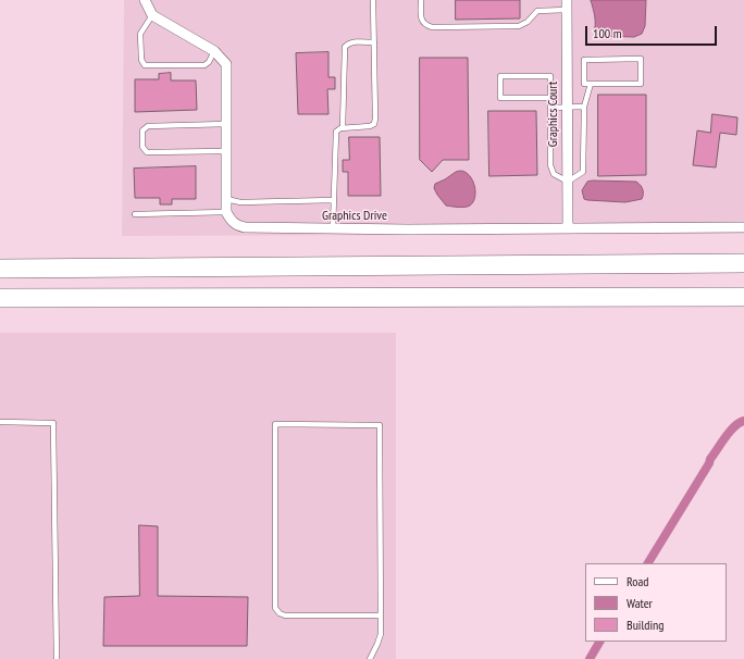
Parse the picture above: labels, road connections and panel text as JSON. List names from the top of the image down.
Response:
{
  "streets": {
    "street": ["Graphics Court", "Graphics Drive"]
  },
  "crossings": [
    ["Graphics Court", "Graphics Drive"]
  ],
  "legend": ["Road", "Water", "Building"],
  "scale_bar": "100 m"
}
